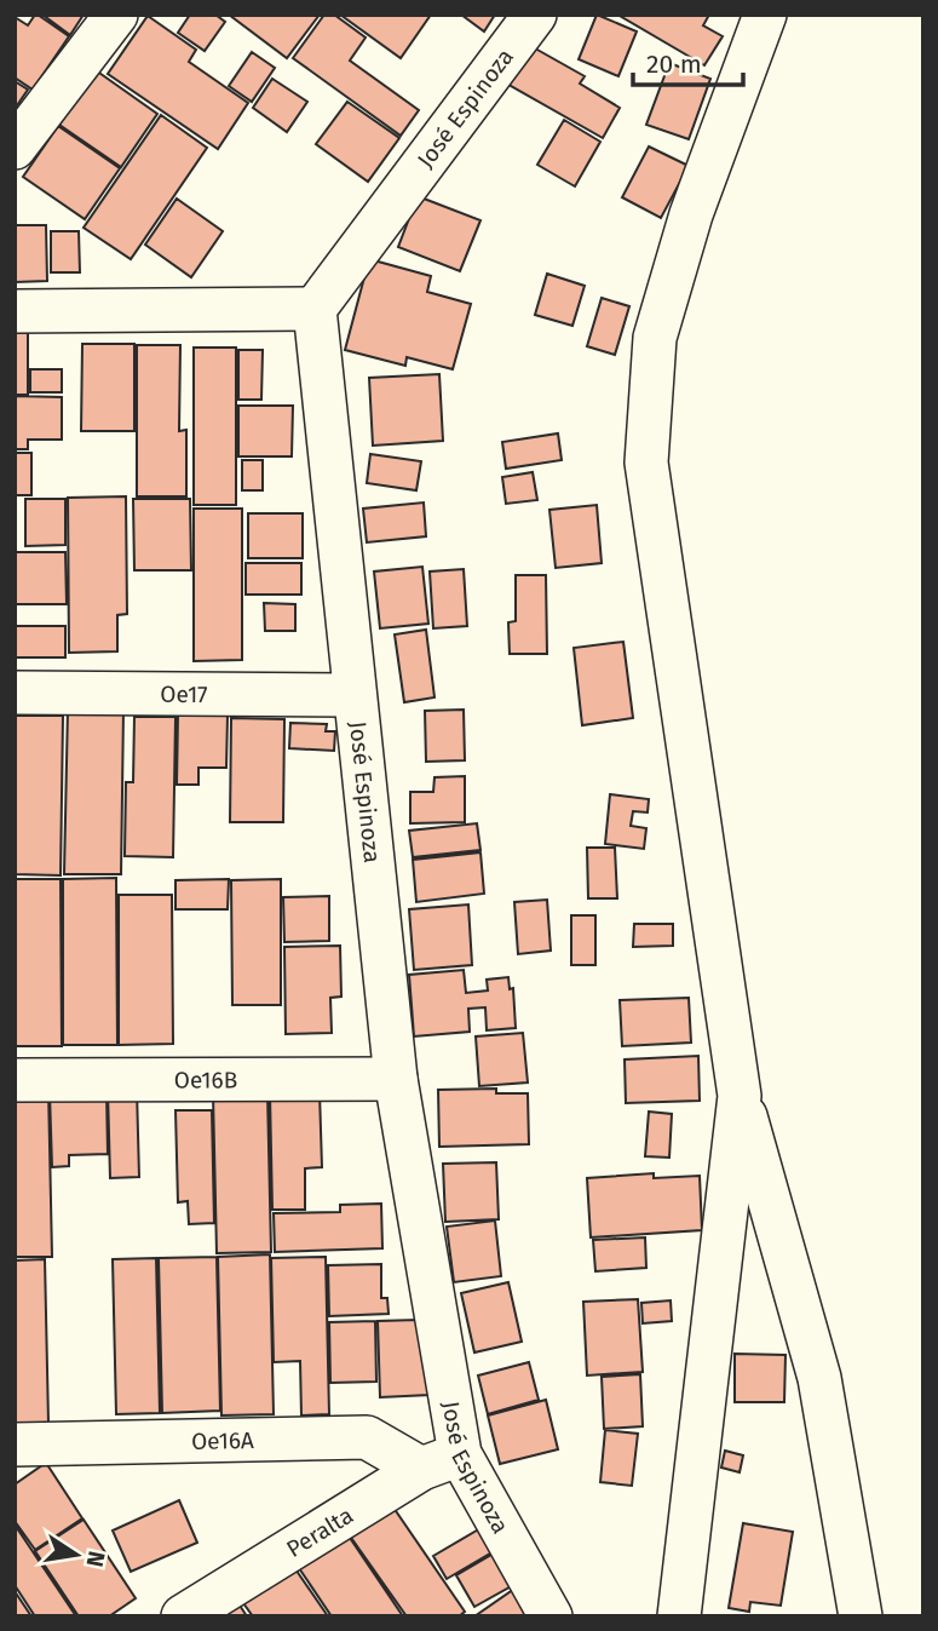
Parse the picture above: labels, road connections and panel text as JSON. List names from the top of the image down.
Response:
{
  "streets": {
    "street": [
      "José Espinoza",
      "Oe17",
      "Oe16B",
      "Oe16A",
      "Peralta"
    ]
  },
  "crossings": [
    ["José Espinoza", "Oe17"],
    ["José Espinoza", "Oe16B"],
    ["José Espinoza", "Peralta"],
    ["Oe16A", "Peralta"]
  ],
  "scale_bar": "20 m",
  "north": "right"
}
